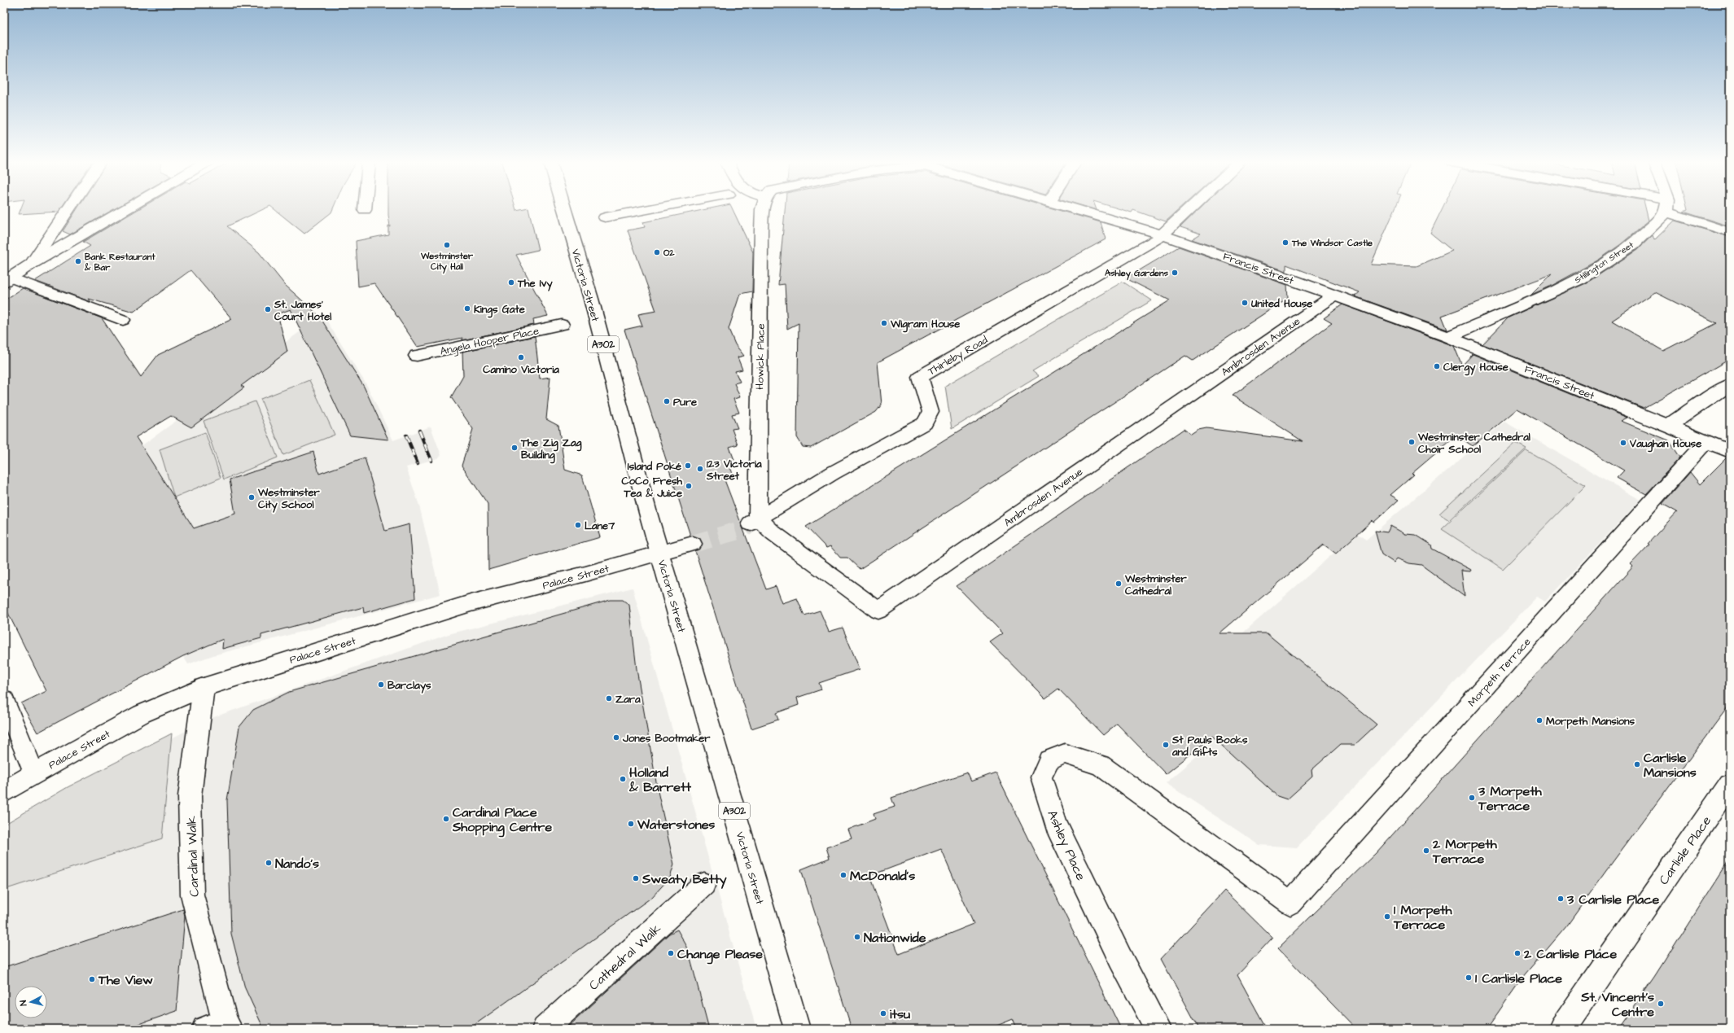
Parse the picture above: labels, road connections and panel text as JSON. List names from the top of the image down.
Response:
{
  "streets": {
    "street": [
      "Stillington Street",
      "Francis Street",
      "Victoria Street",
      "Angela Hooper Place",
      "A302",
      "Ambrosden Avenue",
      "Thirleby Road",
      "Howick Place",
      "Palace Street",
      "Morpeth Terrace",
      "Ashley Place",
      "Carlisle Place",
      "Cardinal Walk",
      "Cathedral Walk"
    ]
  },
  "crossings": [
    ["Stillington Street", "Francis Street"],
    ["Francis Street", "Ambrosden Avenue"],
    ["Francis Street", "Thirleby Road"],
    ["Francis Street", "Morpeth Terrace"],
    ["Victoria Street", "Palace Street"],
    ["Ambrosden Avenue", "Thirleby Road"],
    ["Ambrosden Avenue", "Howick Place"],
    ["Thirleby Road", "Howick Place"],
    ["Palace Street", "Cardinal Walk"],
    ["Morpeth Terrace", "Ashley Place"]
  ],
  "places": [
    "The Windsor Castle",
    "Westminster City Hall",
    "O2",
    "Bank Restaurant & Bar",
    "Ashley Gardens",
    "The Ivy",
    "United House",
    "Kings Gate",
    "St. James' Court Hotel",
    "Wigram House",
    "Camino Victoria",
    "Clergy House",
    "Pure",
    "Westminster Cathedral Choir School",
    "Vaughan House",
    "The Zig Zag Building",
    "Island Poké",
    "123 Victoria Street",
    "CoCo Fresh Tea & Juice",
    "Westminster City School",
    "Lane7",
    "Westminster Cathedral",
    "Barclays",
    "Zara",
    "Morpeth Mansions",
    "Jones Bootmaker",
    "St Pauls Books and Gifts",
    "Carlisle Mansions",
    "Holland & Barrett",
    "3 Morpeth Terrace",
    "Cardinal Place Shopping Centre",
    "Waterstones",
    "2 Morpeth Terrace",
    "Nando's",
    "McDonald's",
    "Sweaty Betty",
    "3 Carlisle Place",
    "1 Morpeth Terrace",
    "Nationwide",
    "Change Please",
    "2 Carlisle Place",
    "1 Carlisle Place",
    "The View",
    "St. Vincent’s Centre",
    "itsu"
  ],
  "north": "left"
}
